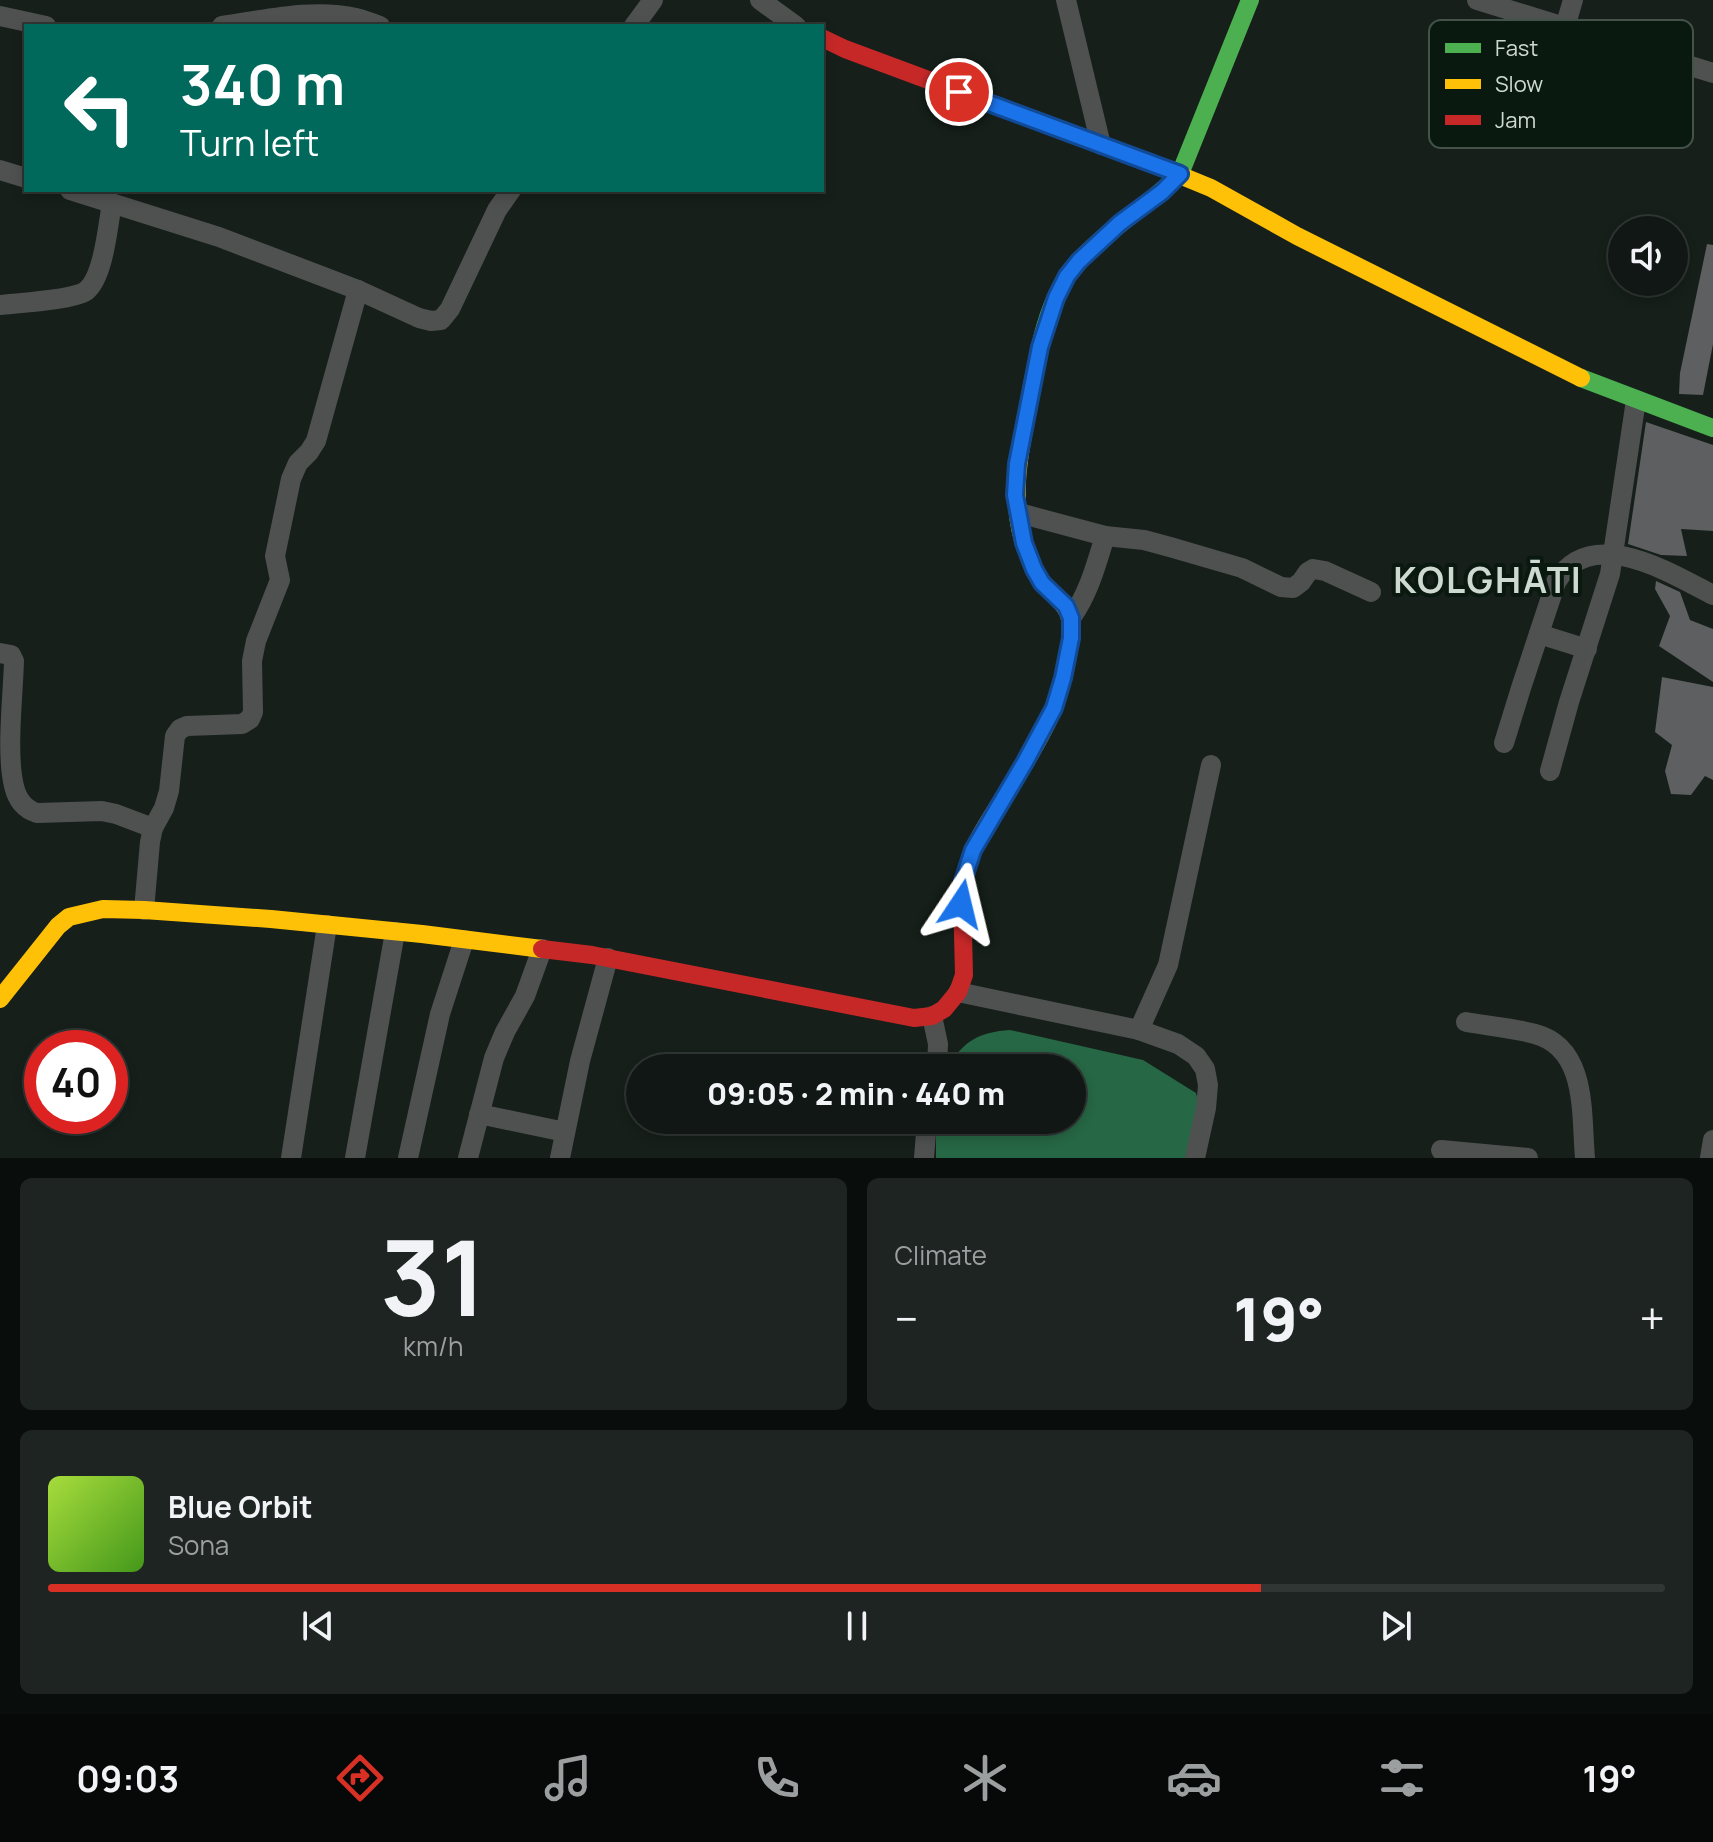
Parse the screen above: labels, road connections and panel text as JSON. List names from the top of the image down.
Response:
{
  "districts": ["KOLGHĀTI"],
  "legend": ["Fast", "Slow", "Jam"],
  "page": {
    "turn": ["340 m", "Turn left"],
    "limit": "40",
    "trip": "09:05 · 2 min · 440 m",
    "tile": [
      ["31", "km/h"],
      "Climate"
    ],
    "heat": ["−", "19°", "+"],
    "song": ["Blue Orbit", "Sona"],
    "tabs": ["09:03", "19°"]
  }
}
